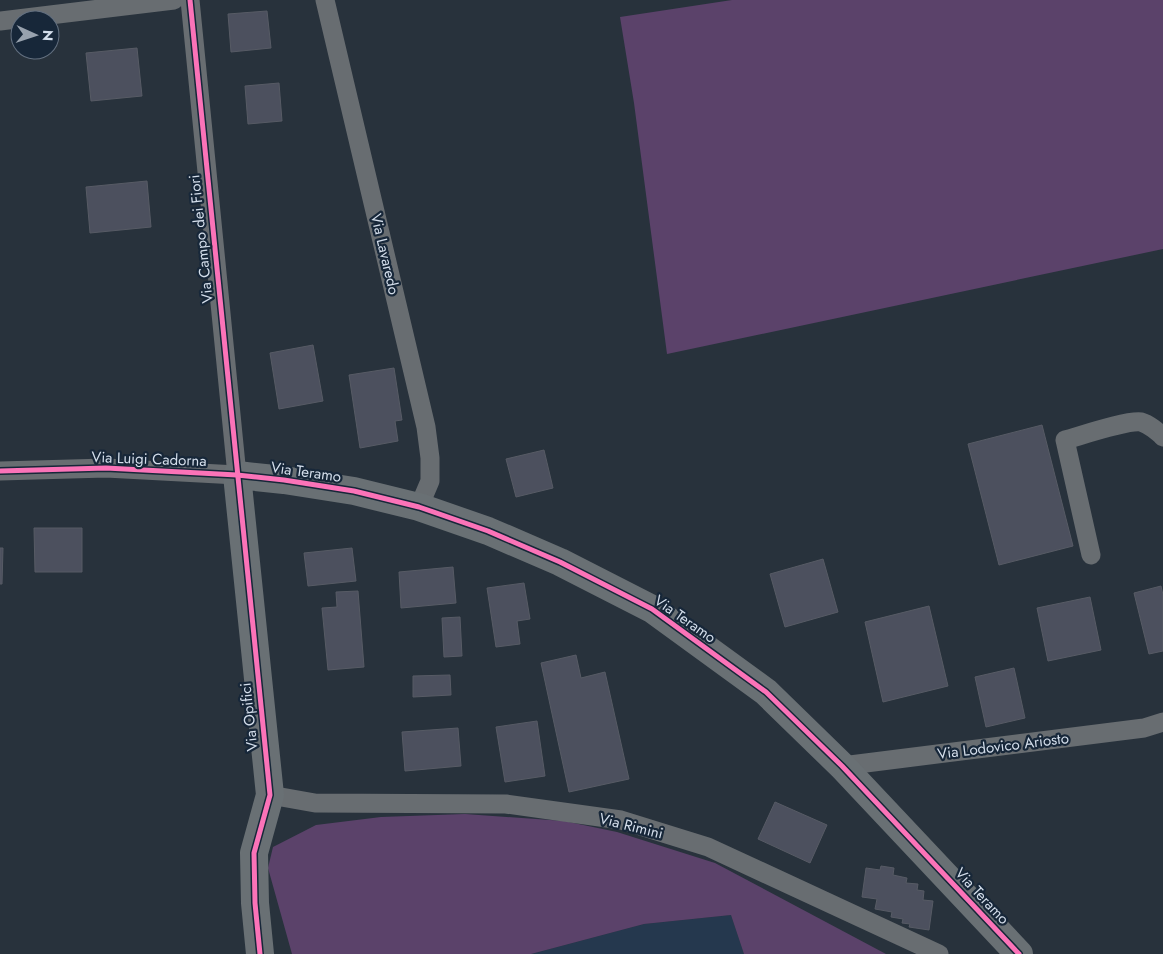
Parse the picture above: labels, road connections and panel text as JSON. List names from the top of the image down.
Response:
{
  "streets": {
    "street": [
      "Via Campo dei Fiori",
      "Via Lavaredo",
      "Via Luigi Cadorna",
      "Via Teramo",
      "Via Opifici",
      "Via Lodovico Ariosto",
      "Via Rimini"
    ]
  },
  "crossings": [
    ["Via Campo dei Fiori", "Via Luigi Cadorna"],
    ["Via Campo dei Fiori", "Via Teramo"],
    ["Via Campo dei Fiori", "Via Opifici"],
    ["Via Lavaredo", "Via Teramo"],
    ["Via Luigi Cadorna", "Via Teramo"],
    ["Via Luigi Cadorna", "Via Opifici"],
    ["Via Teramo", "Via Opifici"],
    ["Via Teramo", "Via Lodovico Ariosto"],
    ["Via Opifici", "Via Rimini"]
  ],
  "north": "right"
}
